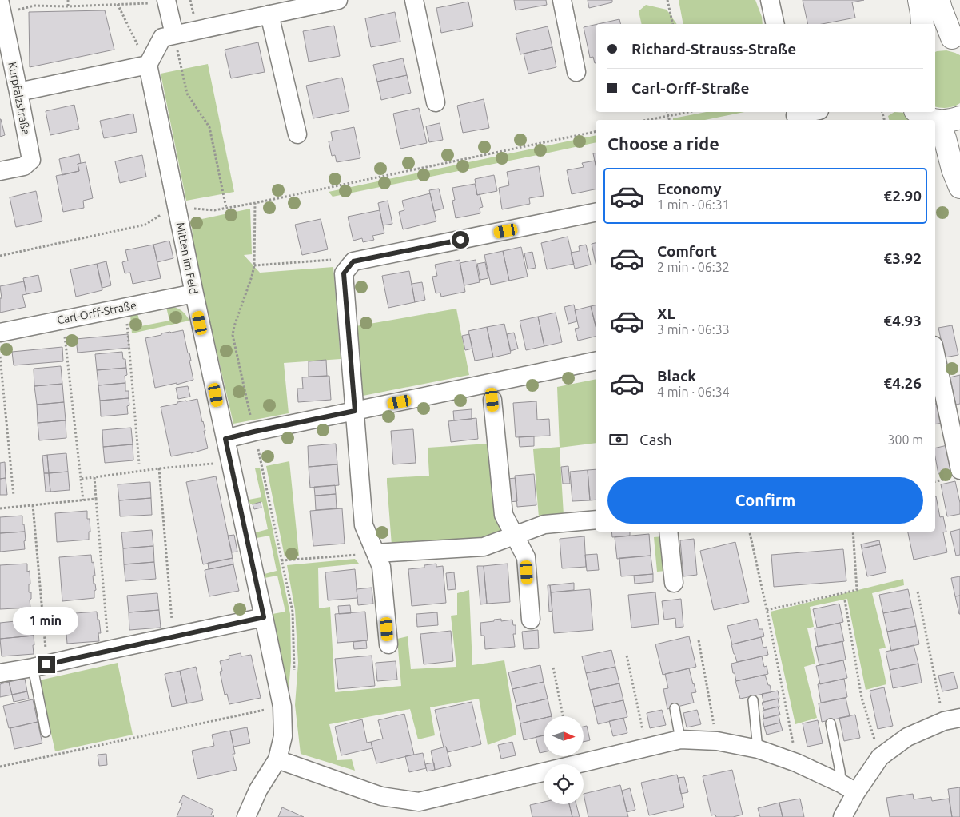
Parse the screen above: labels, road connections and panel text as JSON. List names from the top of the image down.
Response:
{
  "streets": {
    "street": ["Kurpfalzstraße", "Mitten im Feld", "Carl-Orff-Straße"]
  },
  "crossings": [
    ["Mitten im Feld", "Carl-Orff-Straße"]
  ],
  "north": "right",
  "page": {
    "banner": ["Richard-Strauss-Straße", "Carl-Orff-Straße"],
    "heading": "Choose a ride",
    "list": [
      {
        "name": "Economy",
        "note": "1 min · 06:31",
        "value": "€2.90"
      },
      {
        "name": "Comfort",
        "note": "2 min · 06:32",
        "value": "€3.92"
      },
      {
        "name": "XL",
        "note": "3 min · 06:33",
        "value": "€4.93"
      },
      {
        "name": "Black",
        "note": "4 min · 06:34",
        "value": "€4.26"
      }
    ],
    "pay": ["Cash", "300 m"],
    "buttons": "Confirm",
    "bubble": "1 min"
  }
}
